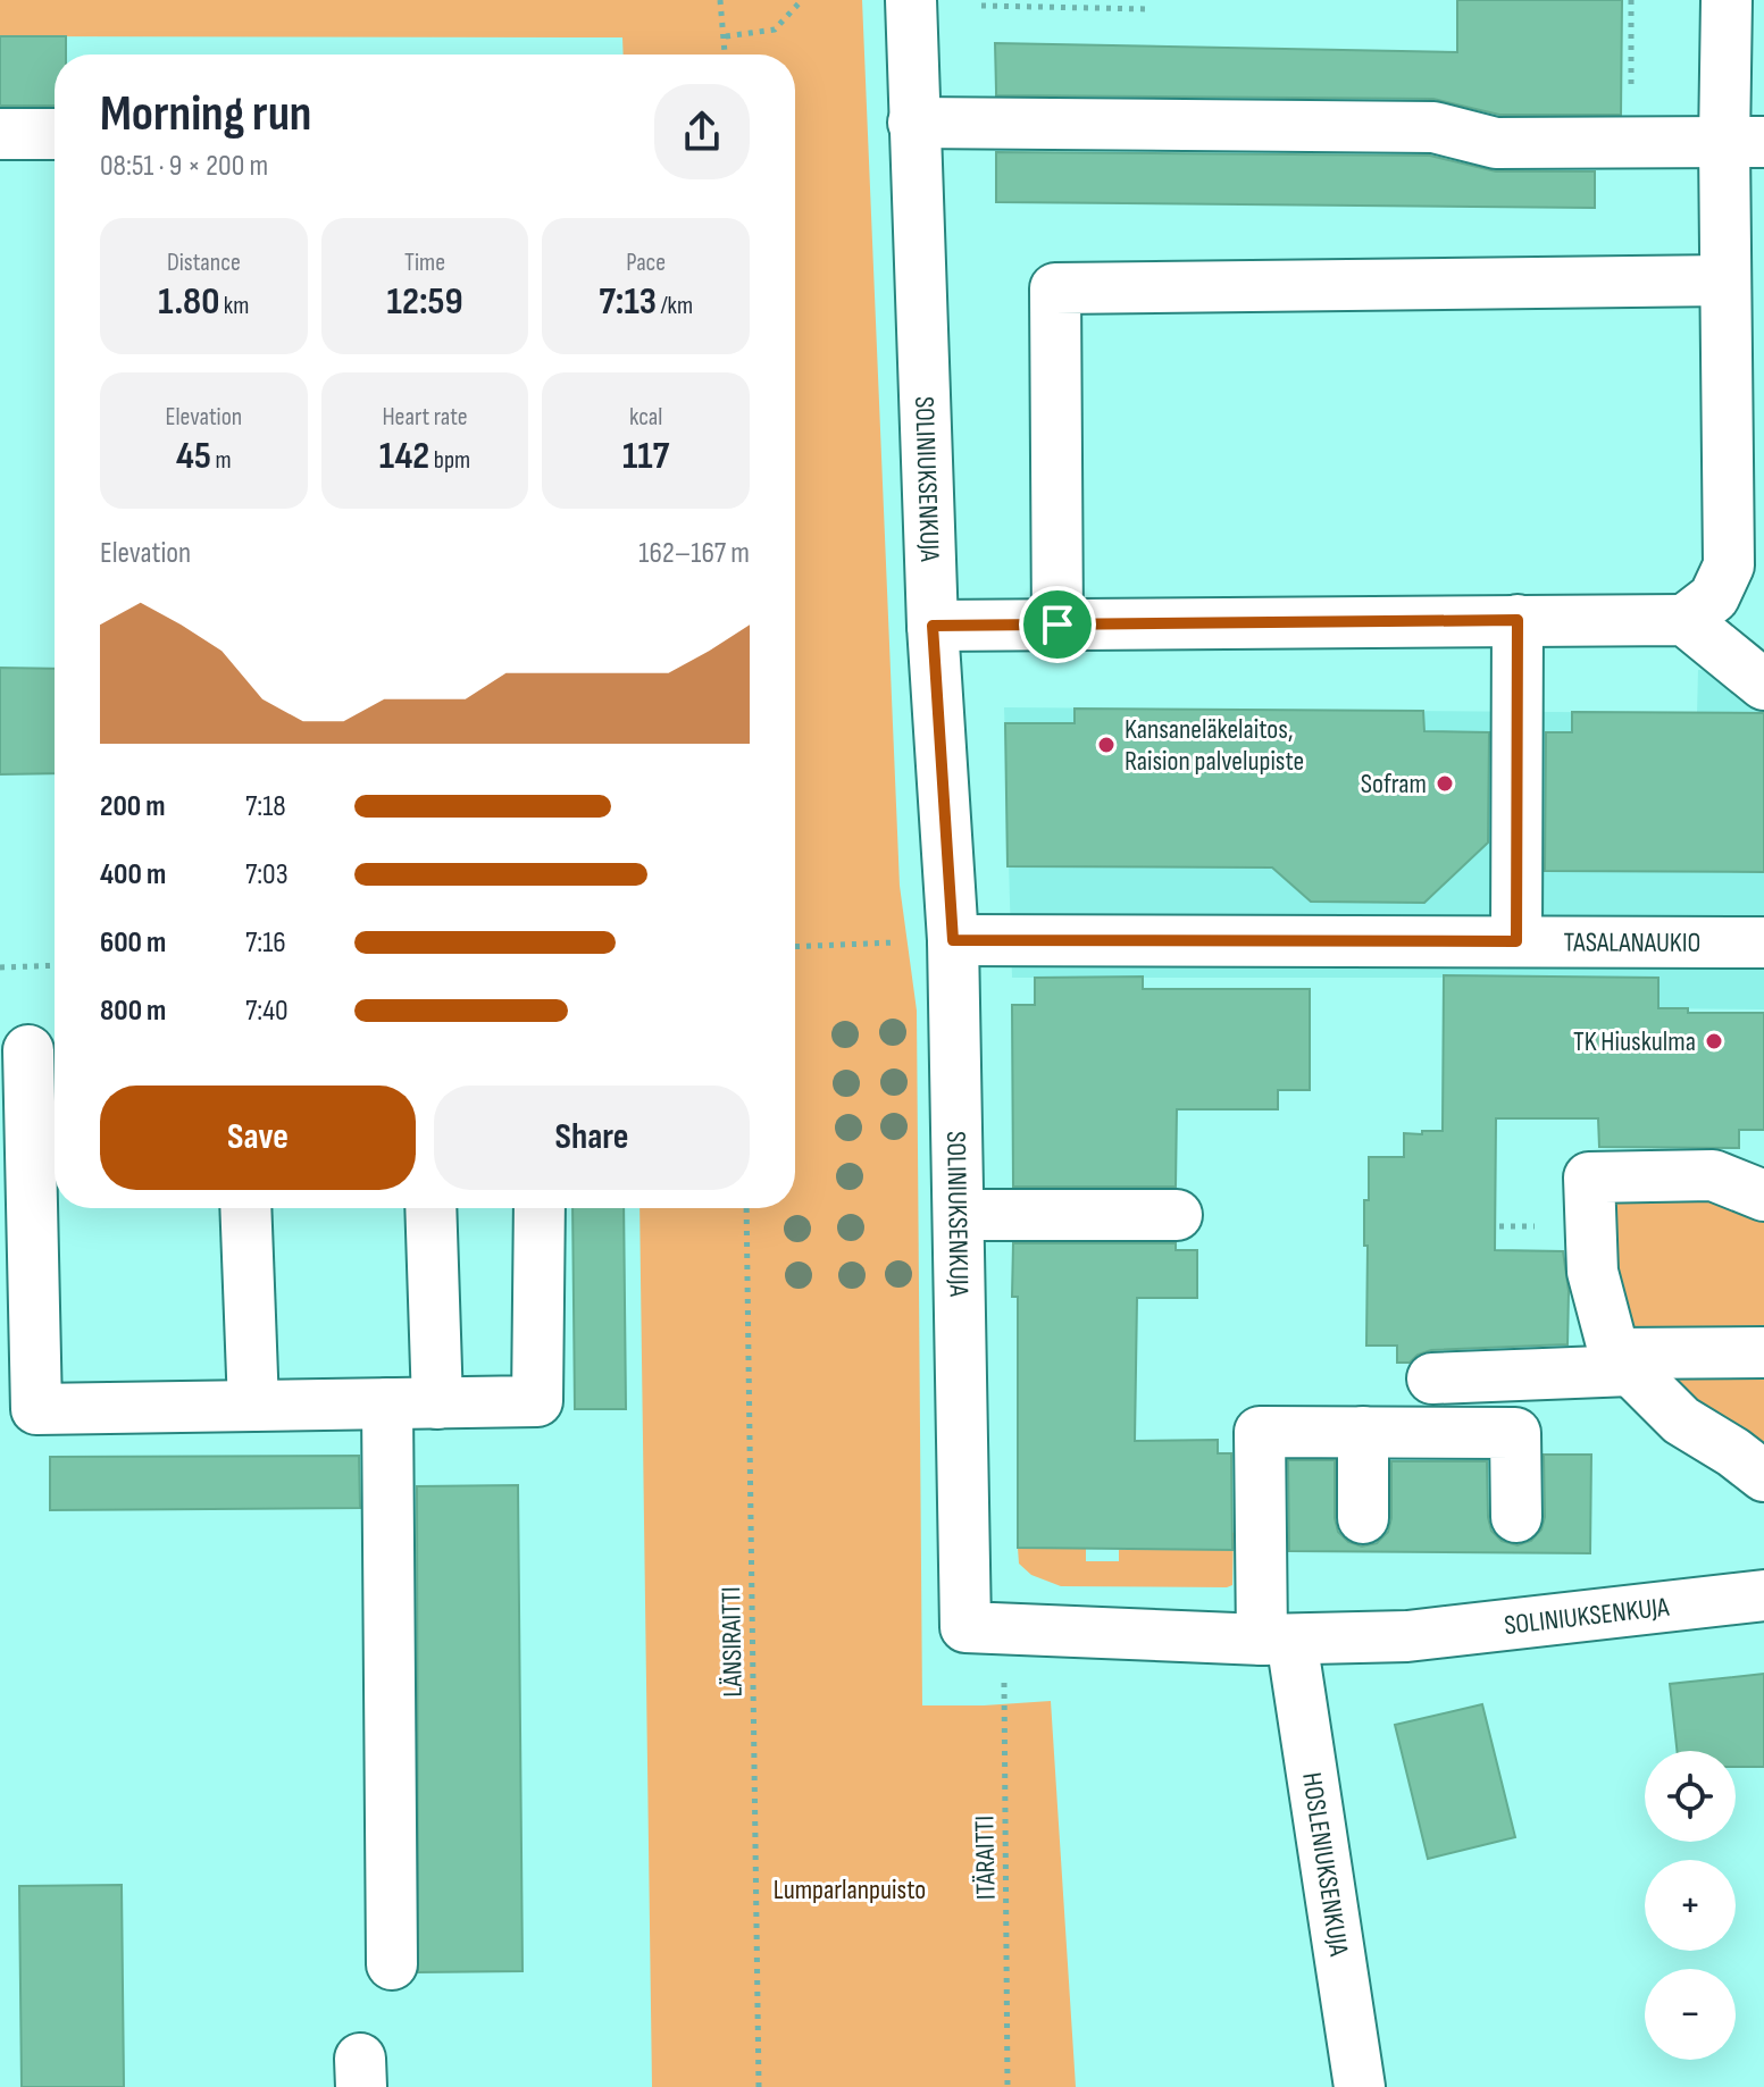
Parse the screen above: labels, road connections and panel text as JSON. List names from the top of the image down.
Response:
{
  "streets": {
    "street": ["SOLINIUKSENKUJA", "TASALANAUKIO", "HOSLENIUKSENKUJA"],
    "path": ["LÄNSIRAITTI", "ITÄRAITTI"]
  },
  "crossings": [
    ["SOLINIUKSENKUJA", "TASALANAUKIO"],
    ["SOLINIUKSENKUJA", "ITÄRAITTI"],
    ["SOLINIUKSENKUJA", "HOSLENIUKSENKUJA"]
  ],
  "parks": ["Lumparlanpuisto"],
  "places": ["Kansaneläkelaitos, Raision palvelupiste", "Sofram", "TK Hiuskulma"],
  "page": {
    "heading": ["Morning run", "08:51 · 9 × 200 m"],
    "stats": [
      ["Distance", "1.80 km"],
      ["Time", "12:59"],
      ["Pace", "7:13 /km"],
      ["Elevation", "45 m"],
      ["Heart rate", "142 bpm"],
      ["kcal", "117"]
    ],
    "chart": ["Elevation", "162–167 m"],
    "list": [
      {
        "name": "200 m",
        "note": "7:18"
      },
      {
        "name": "400 m",
        "note": "7:03"
      },
      {
        "name": "600 m",
        "note": "7:16"
      },
      {
        "name": "800 m",
        "note": "7:40"
      }
    ],
    "buttons": ["Save", "Share"],
    "map_buttons": ["+", "−"]
  }
}
